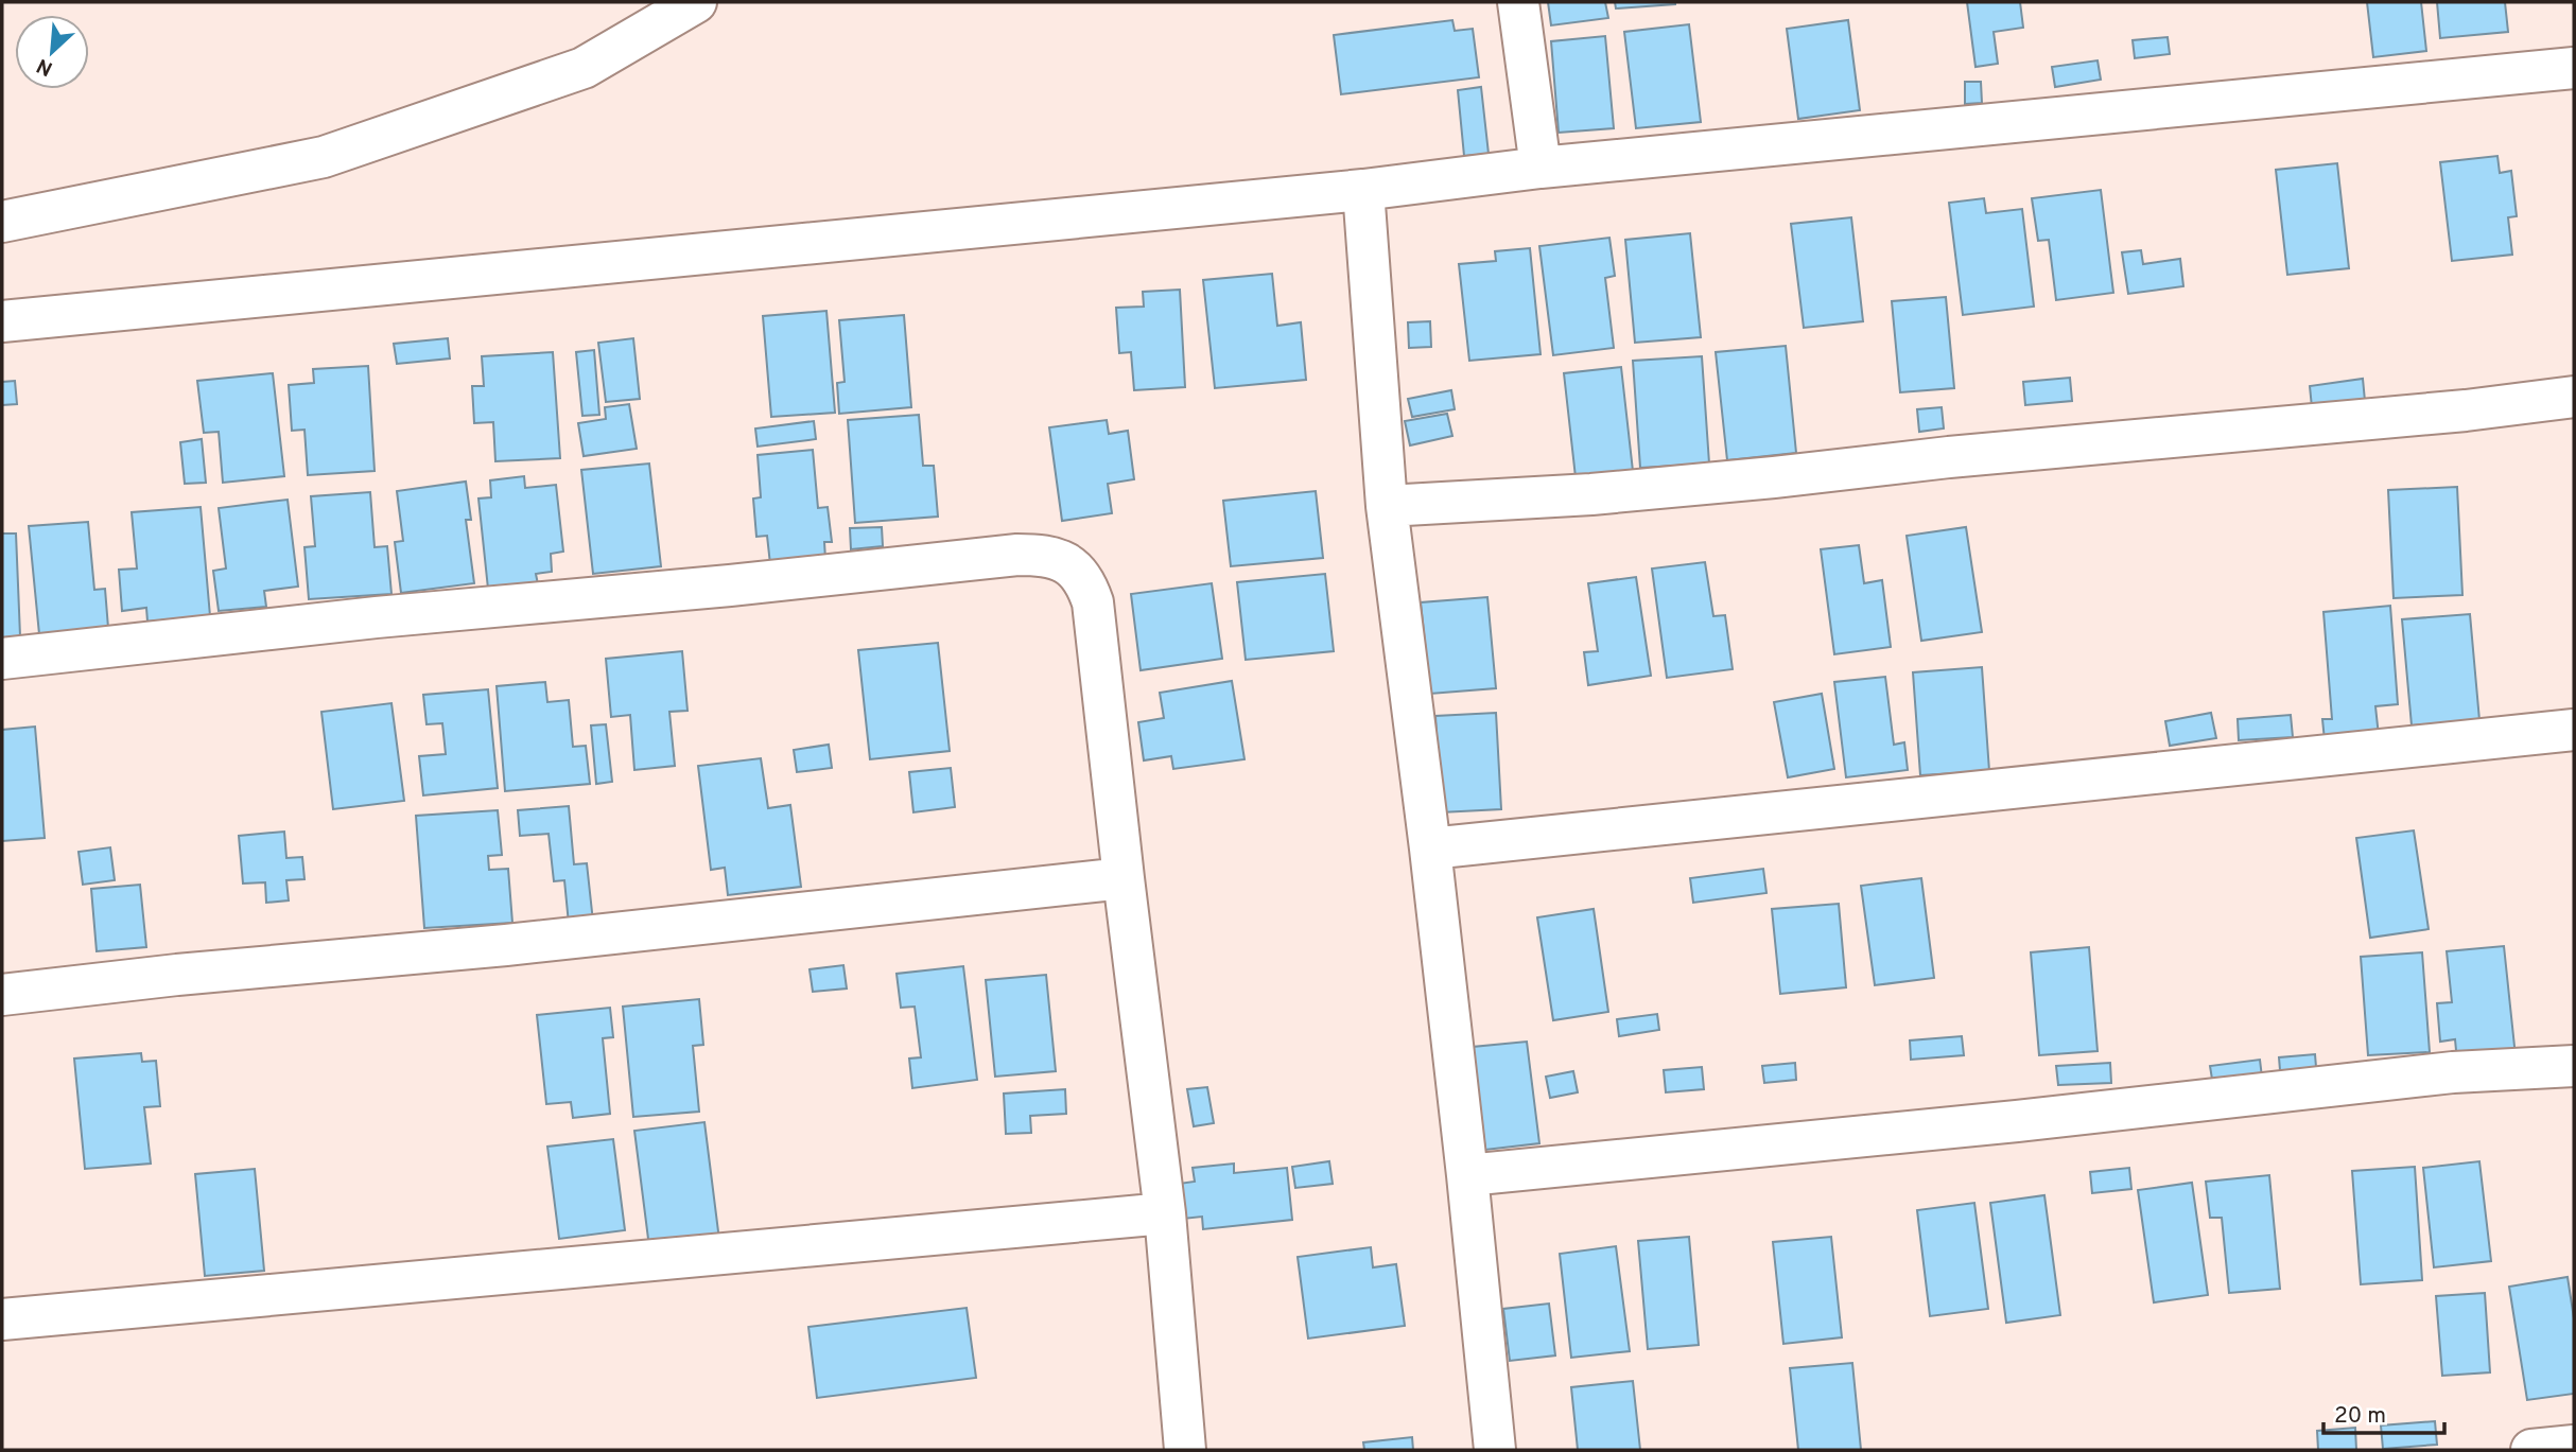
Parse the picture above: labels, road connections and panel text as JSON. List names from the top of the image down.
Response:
{
  "scale_bar": "20 m",
  "north": "bottom left"
}
